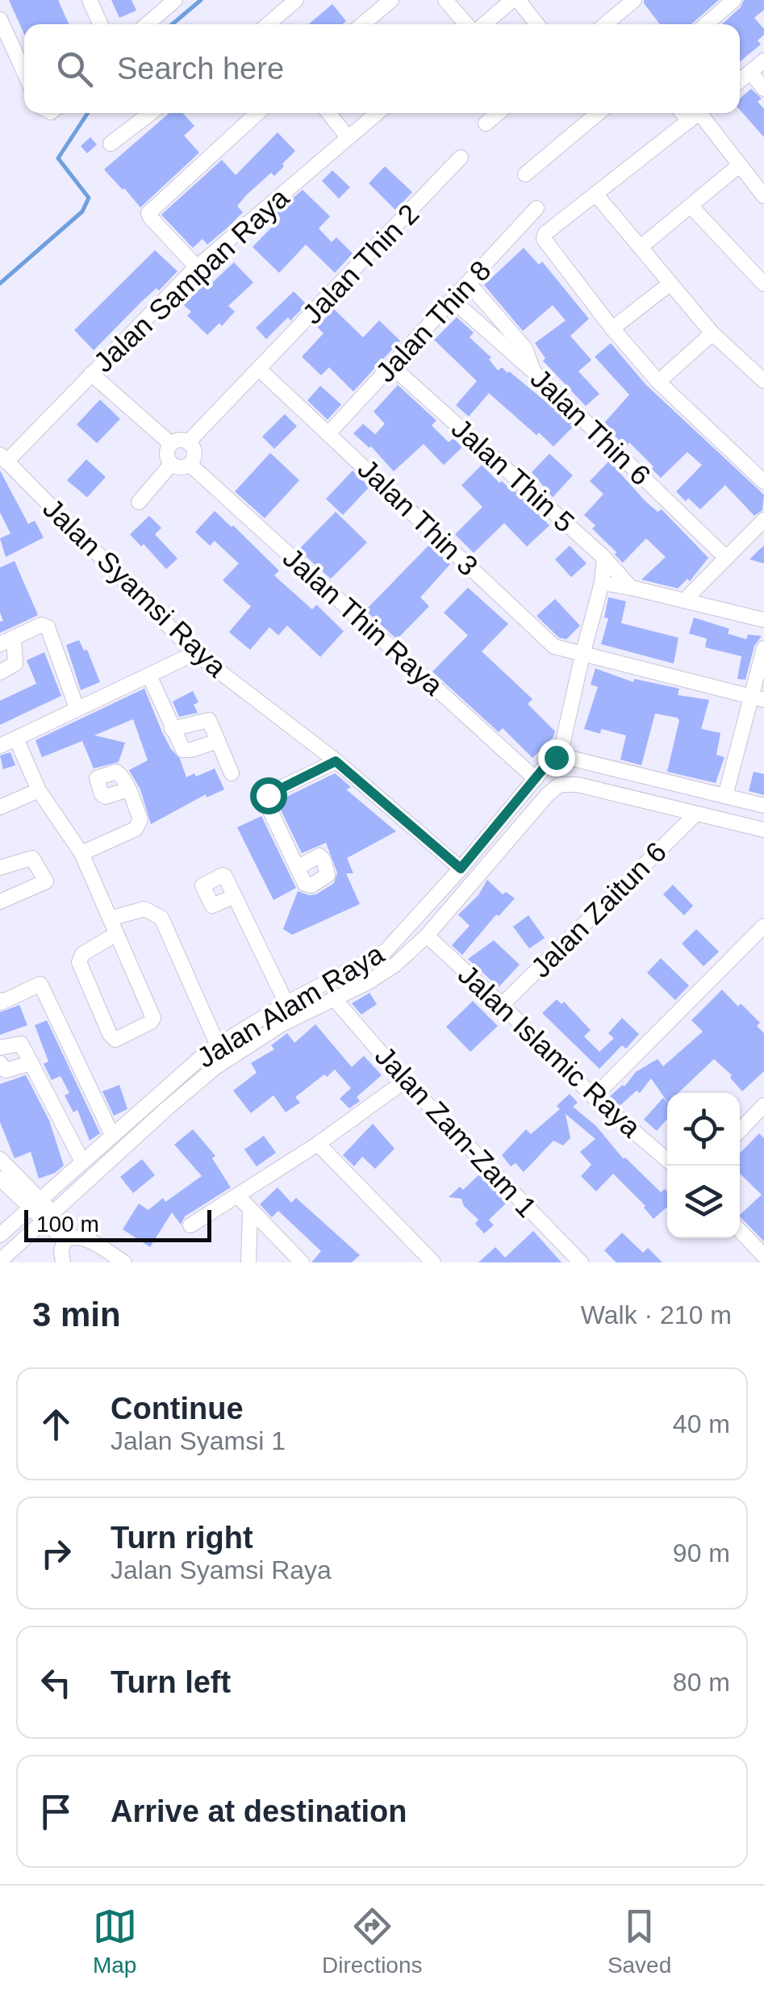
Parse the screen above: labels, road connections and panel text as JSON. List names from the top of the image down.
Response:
{
  "streets": {
    "street": [
      "Jalan Thin 2",
      "Jalan Sampan Raya",
      "Jalan Thin 8",
      "Jalan Thin 6",
      "Jalan Thin 5",
      "Jalan Thin 3",
      "Jalan Syamsi Raya",
      "Jalan Thin Raya",
      "Jalan Zaitun 6",
      "Jalan Alam Raya",
      "Jalan Islamic Raya",
      "Jalan Zam-Zam 1"
    ]
  },
  "crossings": [
    ["Jalan Thin 2", "Jalan Thin 3"],
    ["Jalan Thin 2", "Jalan Thin Raya"],
    ["Jalan Sampan Raya", "Jalan Syamsi Raya"],
    ["Jalan Thin 8", "Jalan Thin 6"],
    ["Jalan Thin 8", "Jalan Thin 5"],
    ["Jalan Thin 8", "Jalan Thin 3"],
    ["Jalan Syamsi Raya", "Jalan Alam Raya"],
    ["Jalan Thin Raya", "Jalan Alam Raya"],
    ["Jalan Zaitun 6", "Jalan Islamic Raya"]
  ],
  "scale_bar": "100 m",
  "page": {
    "search": "Search here",
    "scale": "100 m",
    "heading": ["3 min", "Walk · 210 m"],
    "list": [
      ["Continue", "Jalan Syamsi 1", "40 m"],
      ["Turn right", "Jalan Syamsi Raya", "90 m"],
      ["Turn left", "80 m"],
      "Arrive at destination"
    ],
    "nav": ["Map", "Directions", "Saved"]
  }
}
